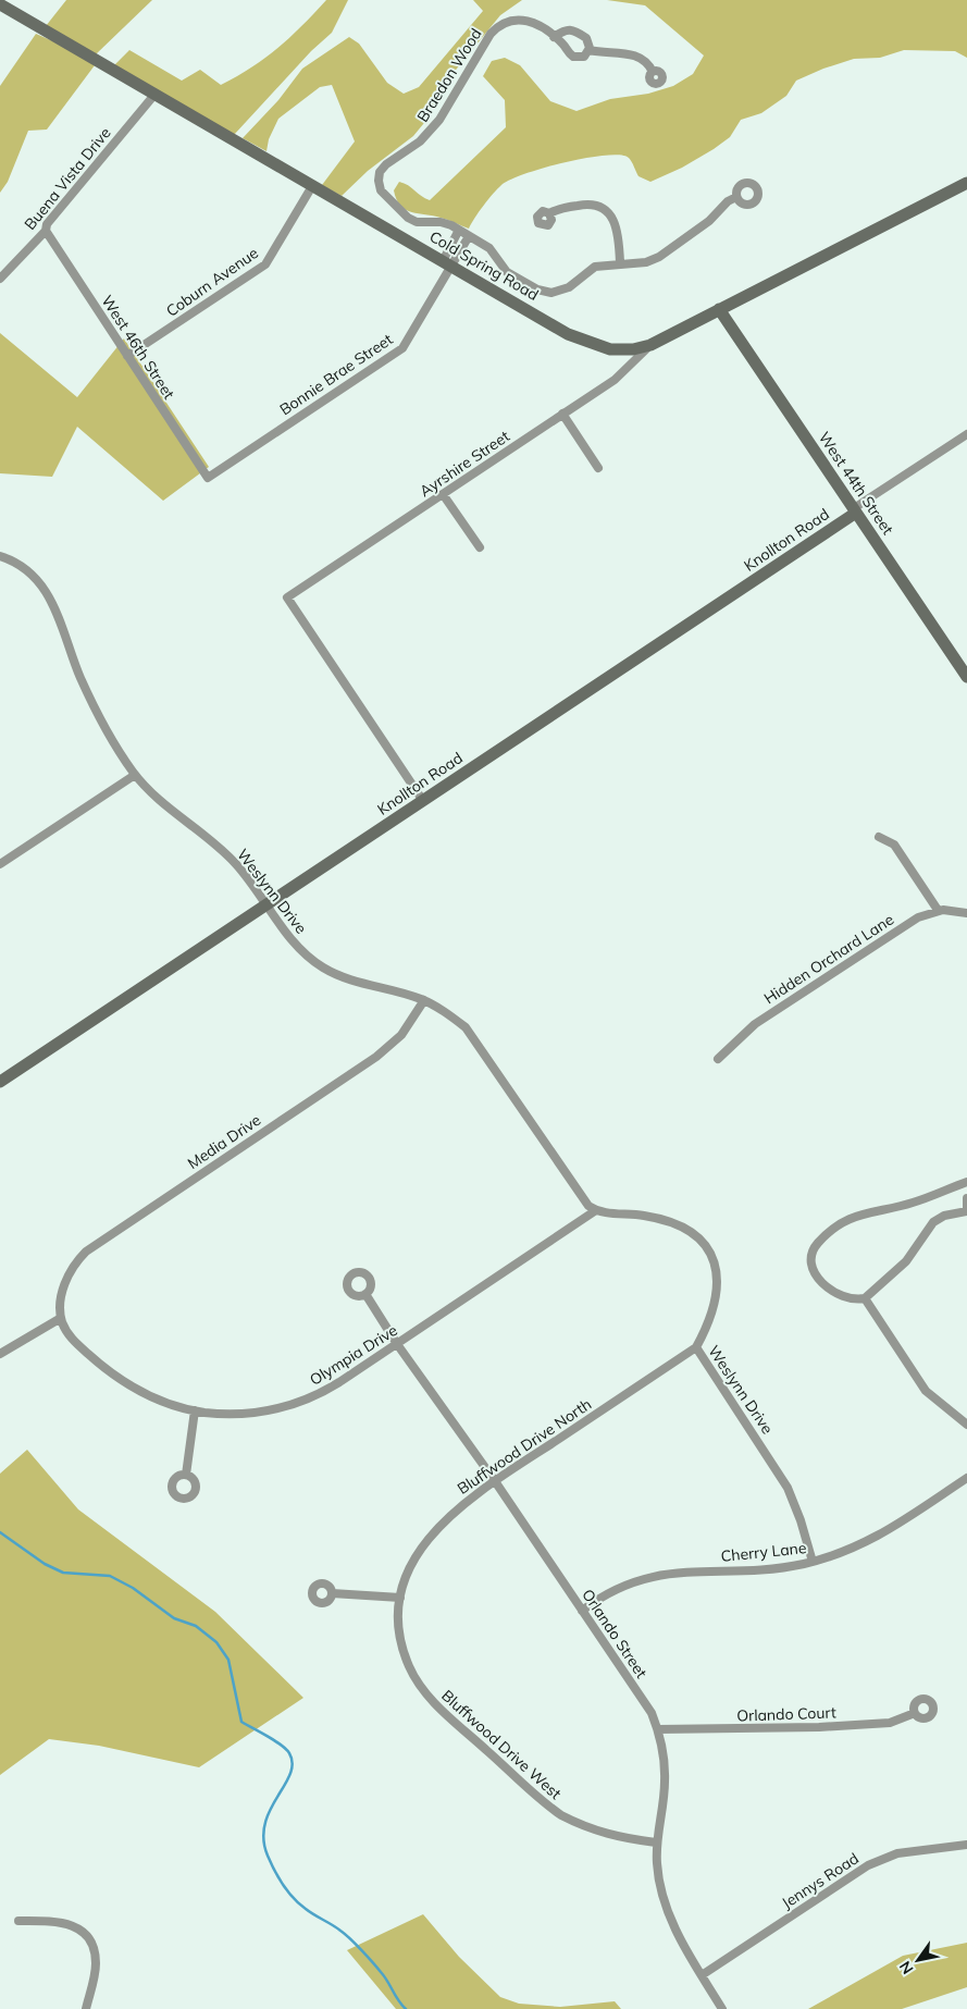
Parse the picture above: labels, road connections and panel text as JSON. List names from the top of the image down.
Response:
{
  "streets": {
    "street": [
      "Braedon Wood",
      "Buena Vista Drive",
      "Cold Spring Road",
      "Coburn Avenue",
      "West 46th Street",
      "Bonnie Brae Street",
      "Ayrshire Street",
      "West 44th Street",
      "Knollton Road",
      "Weslynn Drive",
      "Hidden Orchard Lane",
      "Media Drive",
      "Olympia Drive",
      "Bluffwood Drive North",
      "Cherry Lane",
      "Orlando Street",
      "Orlando Court",
      "Bluffwood Drive West",
      "Jennys Road"
    ]
  },
  "crossings": [
    ["Buena Vista Drive", "Cold Spring Road"],
    ["Buena Vista Drive", "West 46th Street"],
    ["Cold Spring Road", "Coburn Avenue"],
    ["Cold Spring Road", "Bonnie Brae Street"],
    ["Cold Spring Road", "Ayrshire Street"],
    ["Cold Spring Road", "West 44th Street"],
    ["Coburn Avenue", "West 46th Street"],
    ["West 46th Street", "Bonnie Brae Street"],
    ["Ayrshire Street", "Knollton Road"],
    ["West 44th Street", "Knollton Road"],
    ["Knollton Road", "Weslynn Drive"],
    ["Weslynn Drive", "Media Drive"],
    ["Weslynn Drive", "Olympia Drive"],
    ["Weslynn Drive", "Bluffwood Drive North"],
    ["Weslynn Drive", "Cherry Lane"],
    ["Media Drive", "Olympia Drive"],
    ["Olympia Drive", "Orlando Street"],
    ["Bluffwood Drive North", "Orlando Street"],
    ["Bluffwood Drive North", "Bluffwood Drive West"],
    ["Cherry Lane", "Orlando Street"],
    ["Orlando Street", "Orlando Court"],
    ["Orlando Street", "Bluffwood Drive West"],
    ["Orlando Street", "Jennys Road"]
  ],
  "north": "bottom left"
}
